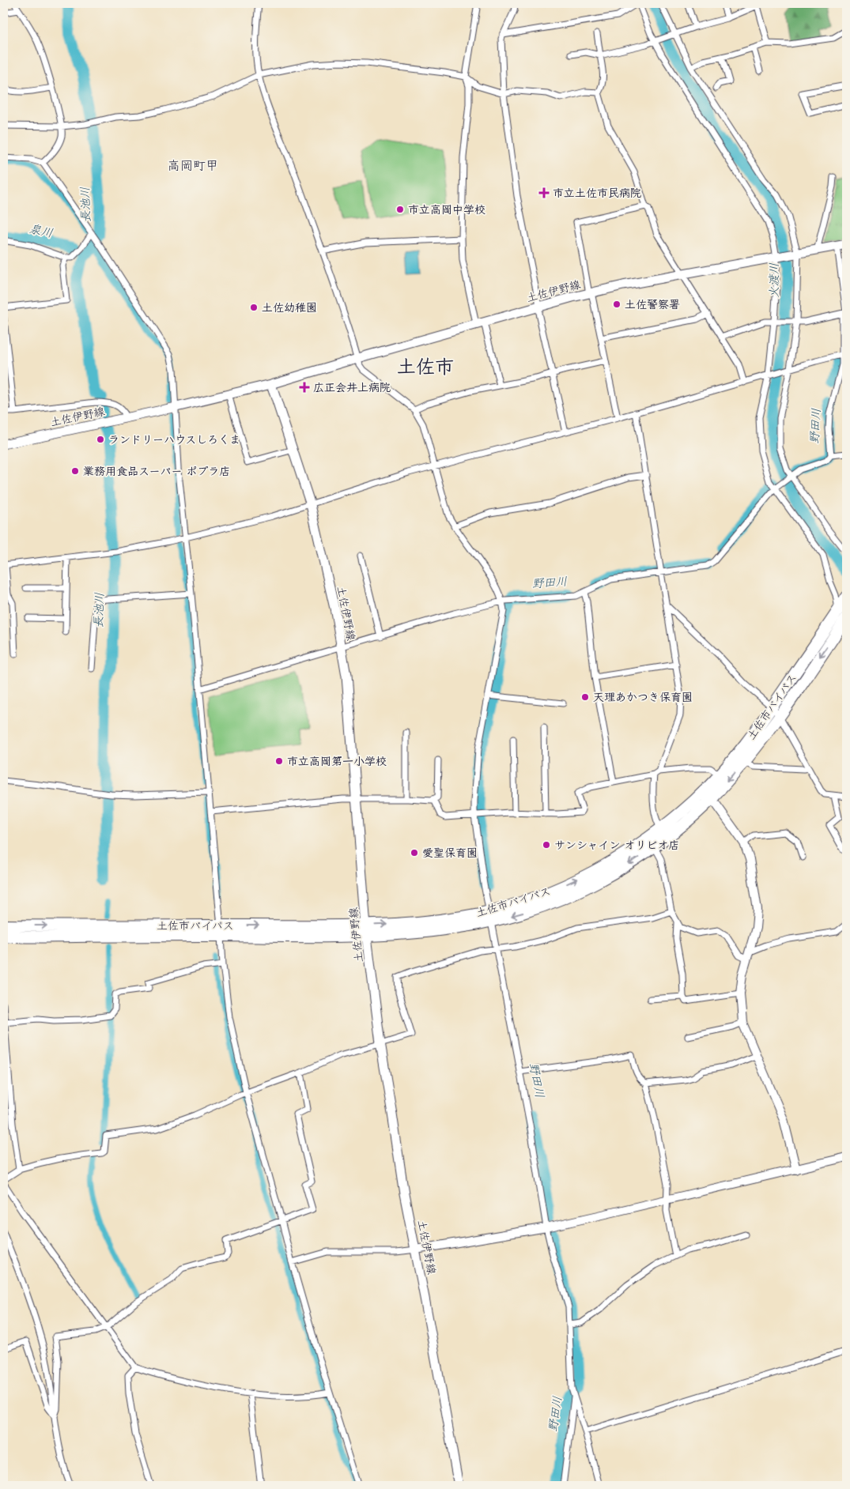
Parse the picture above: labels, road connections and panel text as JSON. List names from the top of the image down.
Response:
{
  "streets": {
    "highway": ["土佐市バイパス"],
    "main road": ["土佐伊野線"]
  },
  "crossings": [
    ["土佐伊野線", "土佐市バイパス"]
  ],
  "districts": ["高岡町甲", "土佐市"],
  "water": [
    "長池川",
    "泉川",
    "火渡川",
    "野田川"
  ],
  "places": {
    "health": ["市立土佐市民病院", "広正会井上病院"],
    "other": [
      "市立高岡中学校",
      "土佐警察署",
      "土佐幼稚園",
      "ランドリーハウスしろくま",
      "業務用食品スーパー ポプラ店",
      "天理あかつき保育園",
      "市立高岡第一小学校",
      "サンシャイン オリビオ店",
      "愛聖保育園"
    ]
  }
}
